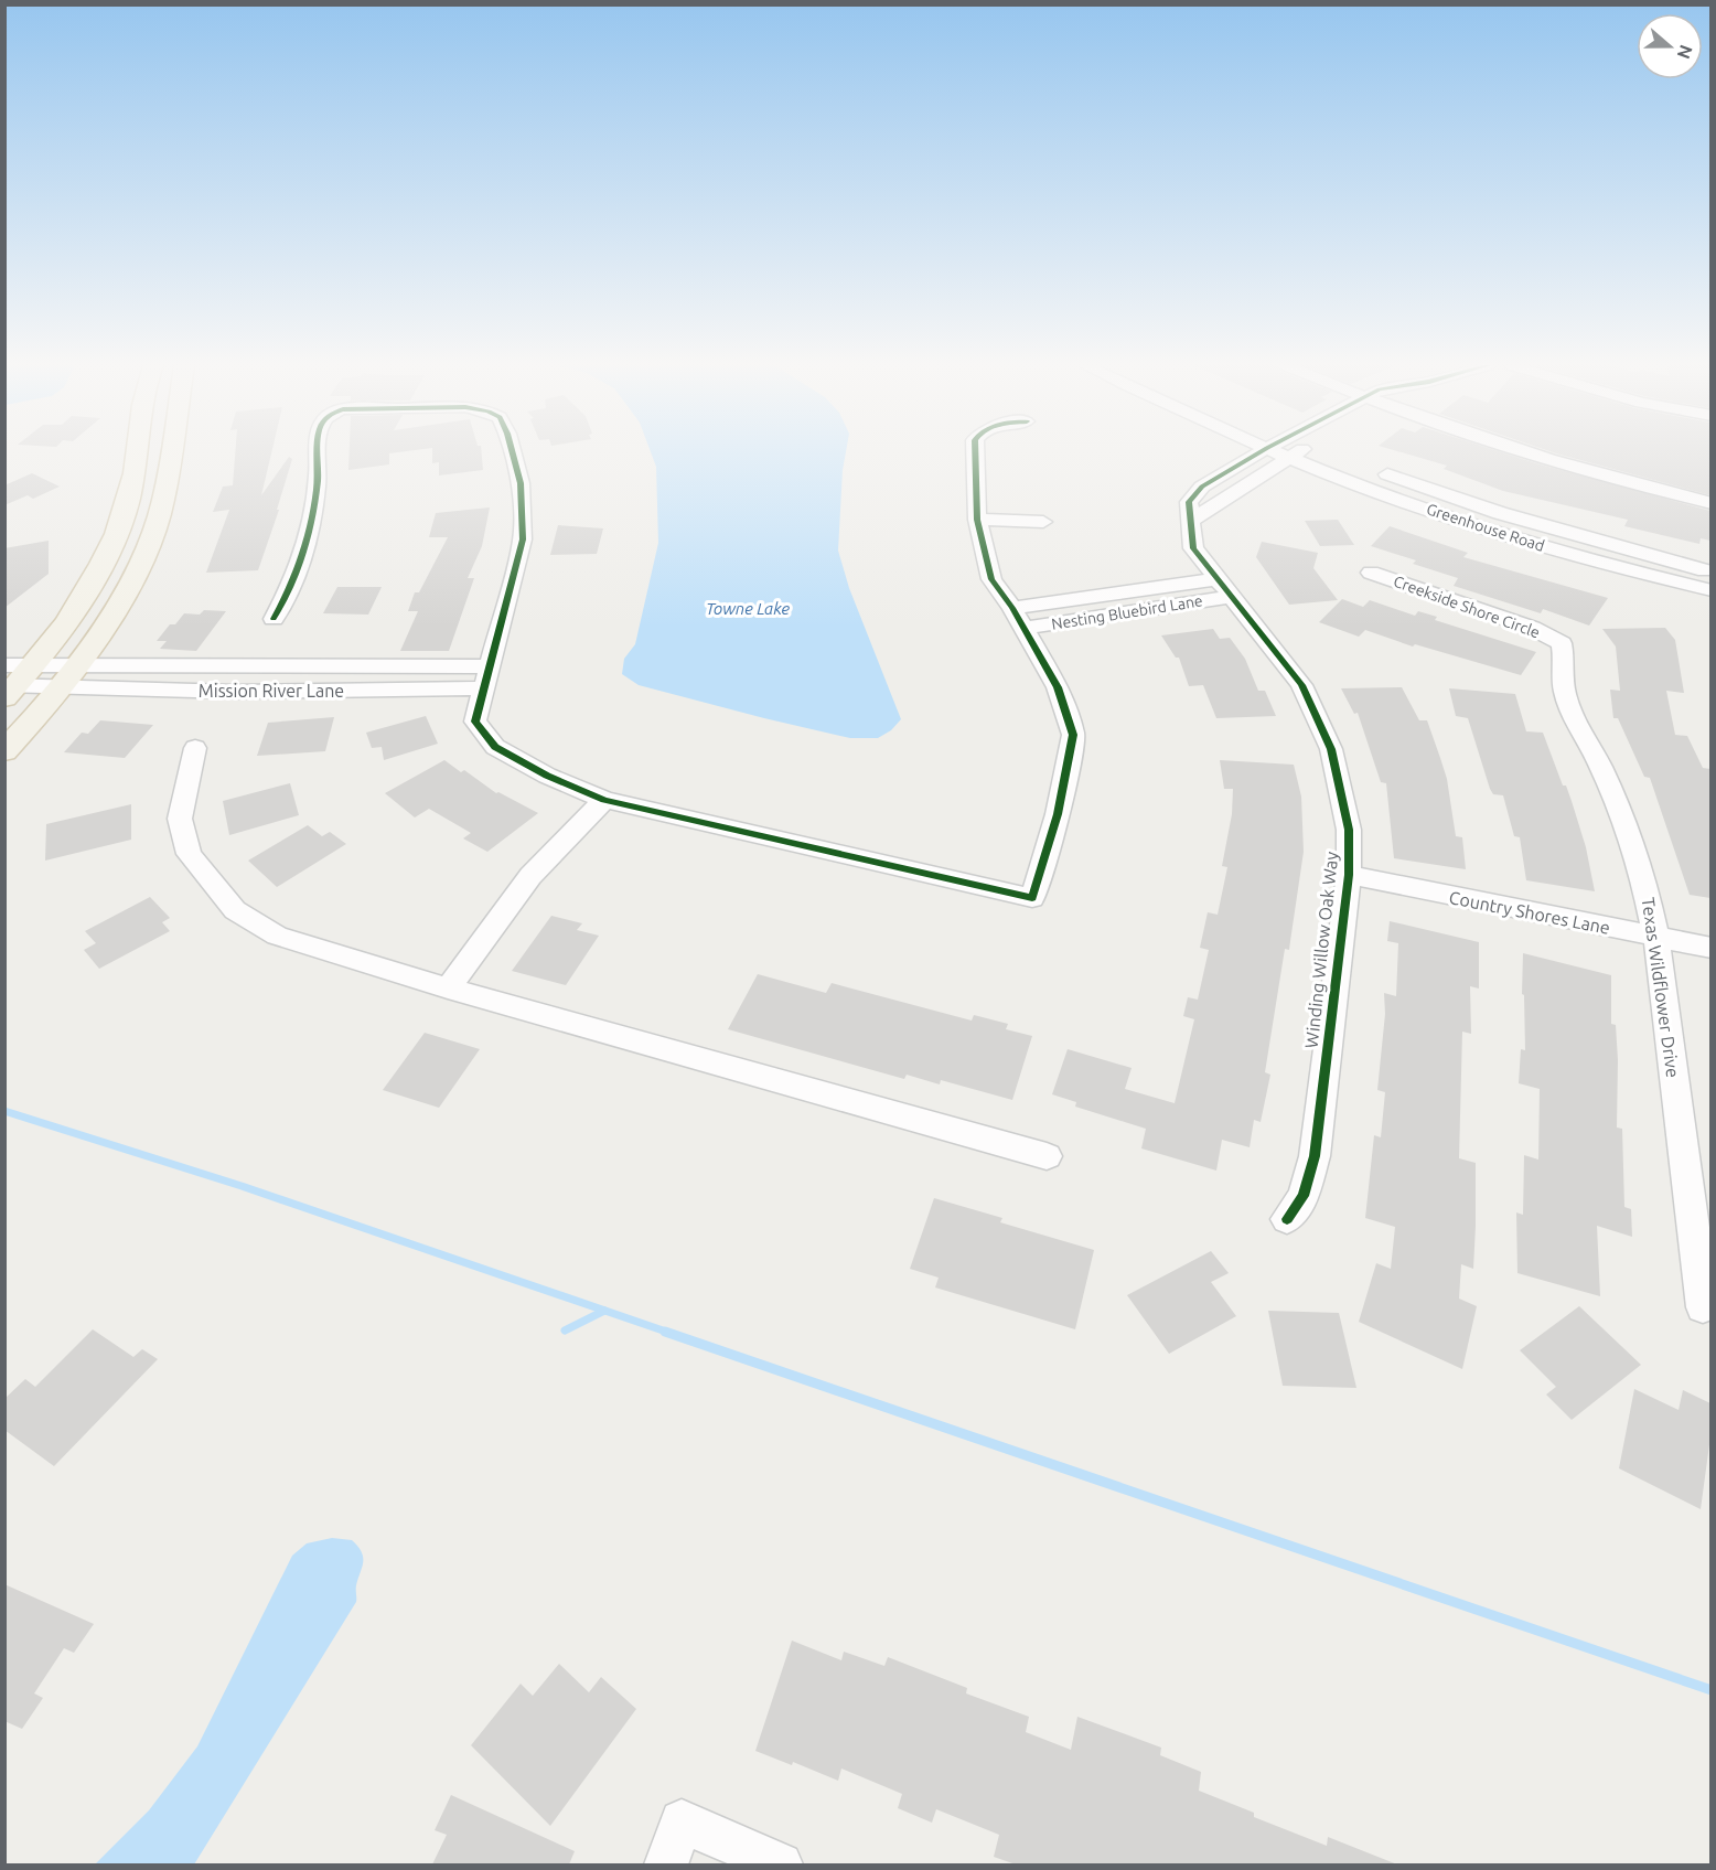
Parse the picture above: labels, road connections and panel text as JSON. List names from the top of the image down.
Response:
{
  "streets": {
    "street": [
      "Greenhouse Road",
      "Creekside Shore Circle",
      "Nesting Bluebird Lane",
      "Mission River Lane",
      "Country Shores Lane",
      "Winding Willow Oak Way",
      "Texas Wildflower Drive"
    ]
  },
  "crossings": [
    ["Creekside Shore Circle", "Texas Wildflower Drive"],
    ["Nesting Bluebird Lane", "Winding Willow Oak Way"],
    ["Country Shores Lane", "Winding Willow Oak Way"],
    ["Country Shores Lane", "Texas Wildflower Drive"]
  ],
  "water": ["Towne Lake"],
  "north": "right"
}
